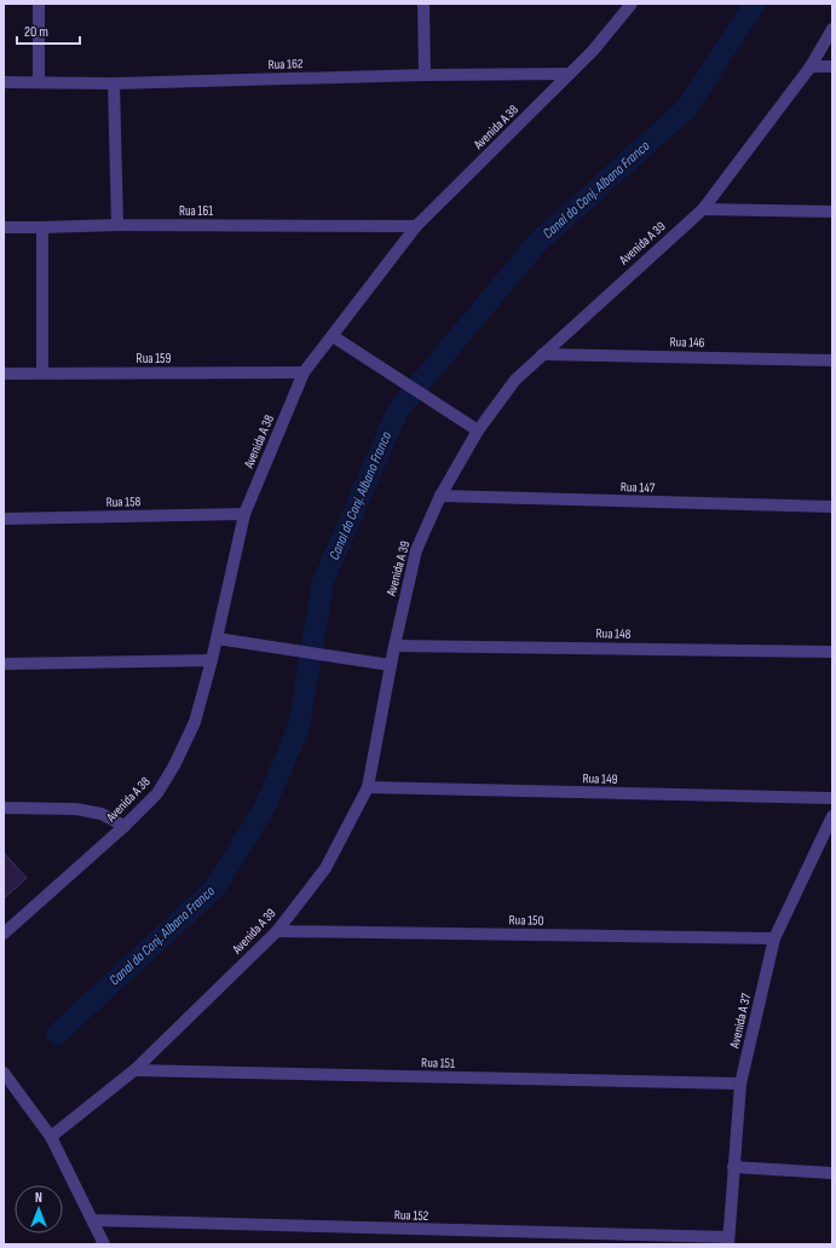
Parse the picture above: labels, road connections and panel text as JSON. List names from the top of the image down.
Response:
{
  "streets": {
    "street": [
      "Rua 162",
      "Avenida A 38",
      "Rua 161",
      "Avenida A 39",
      "Rua 146",
      "Rua 159",
      "Rua 147",
      "Rua 158",
      "Rua 148",
      "Rua 149",
      "Rua 150",
      "Avenida A 37",
      "Rua 151",
      "Rua 152"
    ]
  },
  "crossings": [
    ["Rua 162", "Avenida A 38"],
    ["Avenida A 38", "Rua 161"],
    ["Avenida A 38", "Rua 159"],
    ["Avenida A 38", "Rua 158"],
    ["Avenida A 39", "Rua 146"],
    ["Avenida A 39", "Rua 147"],
    ["Avenida A 39", "Rua 148"],
    ["Avenida A 39", "Rua 149"],
    ["Avenida A 39", "Rua 150"],
    ["Avenida A 39", "Rua 151"],
    ["Rua 150", "Avenida A 37"],
    ["Avenida A 37", "Rua 151"],
    ["Avenida A 37", "Rua 152"]
  ],
  "water": ["Canal do Conj. Albano Franco"],
  "scale_bar": "20 m",
  "north": "top"
}
